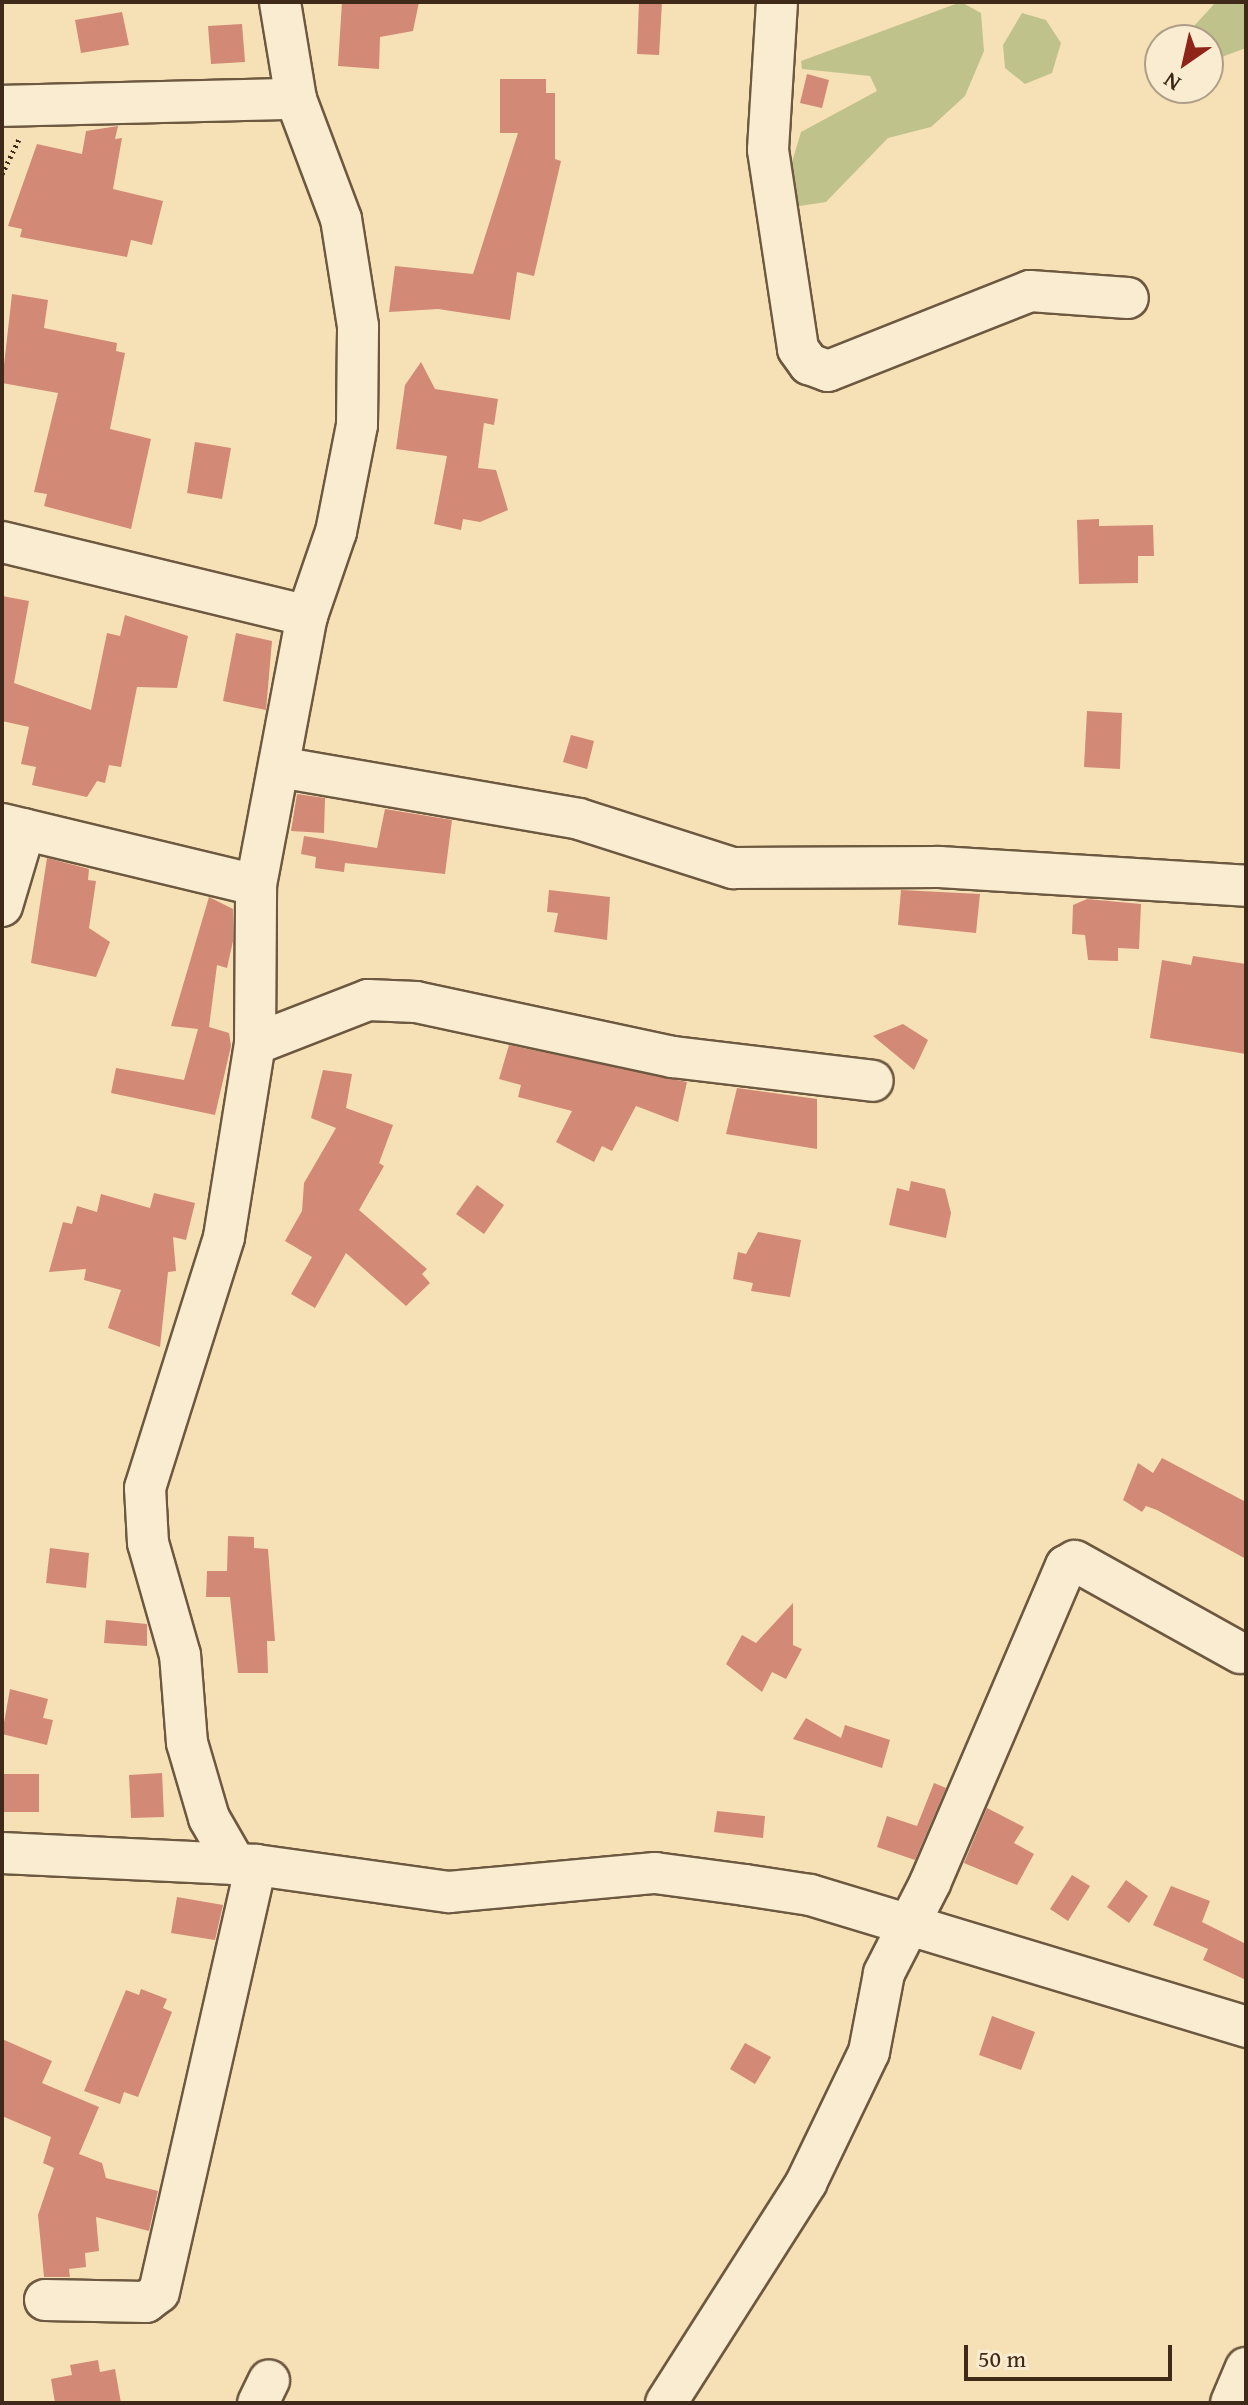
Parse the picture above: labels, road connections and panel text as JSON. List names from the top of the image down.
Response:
{
  "scale_bar": "50 m",
  "north": "bottom left"
}
